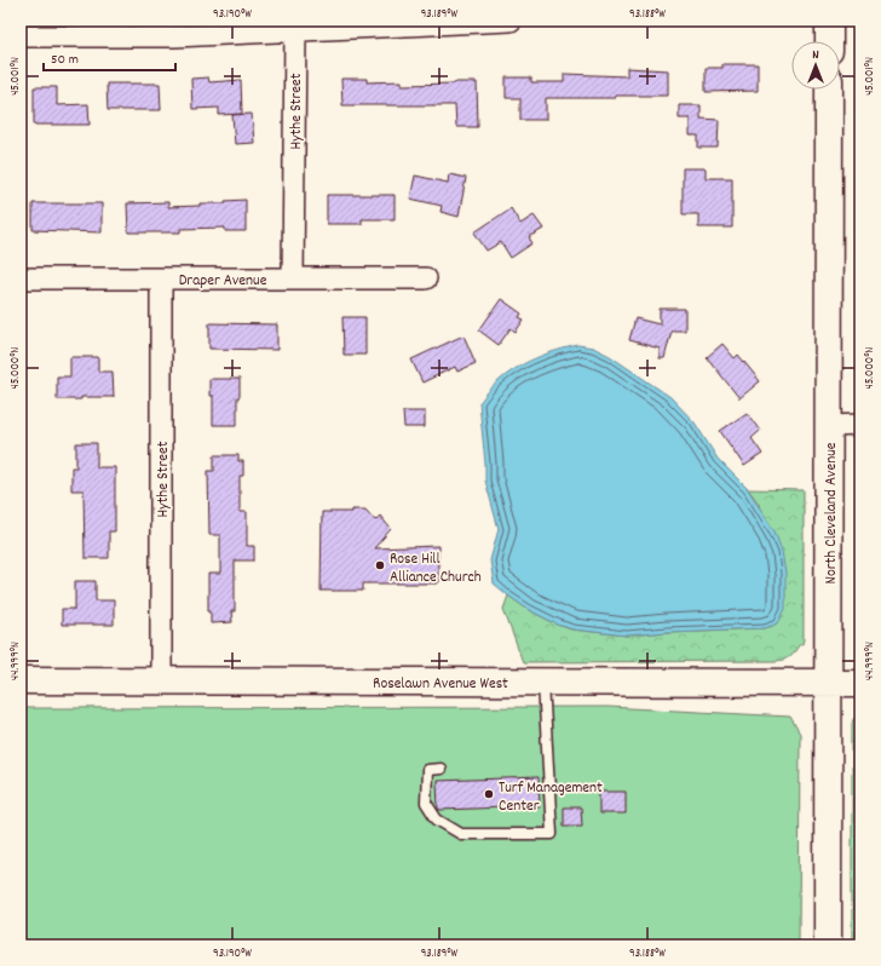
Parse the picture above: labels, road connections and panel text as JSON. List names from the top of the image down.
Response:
{
  "streets": {
    "main road": ["North Cleveland Avenue", "Roselawn Avenue West"],
    "street": ["Hythe Street", "Draper Avenue"]
  },
  "crossings": [
    ["Hythe Street", "Draper Avenue"],
    ["Hythe Street", "Roselawn Avenue West"],
    ["North Cleveland Avenue", "Roselawn Avenue West"]
  ],
  "places": ["Rose Hill Alliance Church", "Turf Management Center"],
  "scale_bar": "50 m",
  "north": "top",
  "coordinates": [
    "93.190°W",
    "93.189°W",
    "93.188°W",
    "45.001°N",
    "45.000°N",
    "44.999°N"
  ]
}
